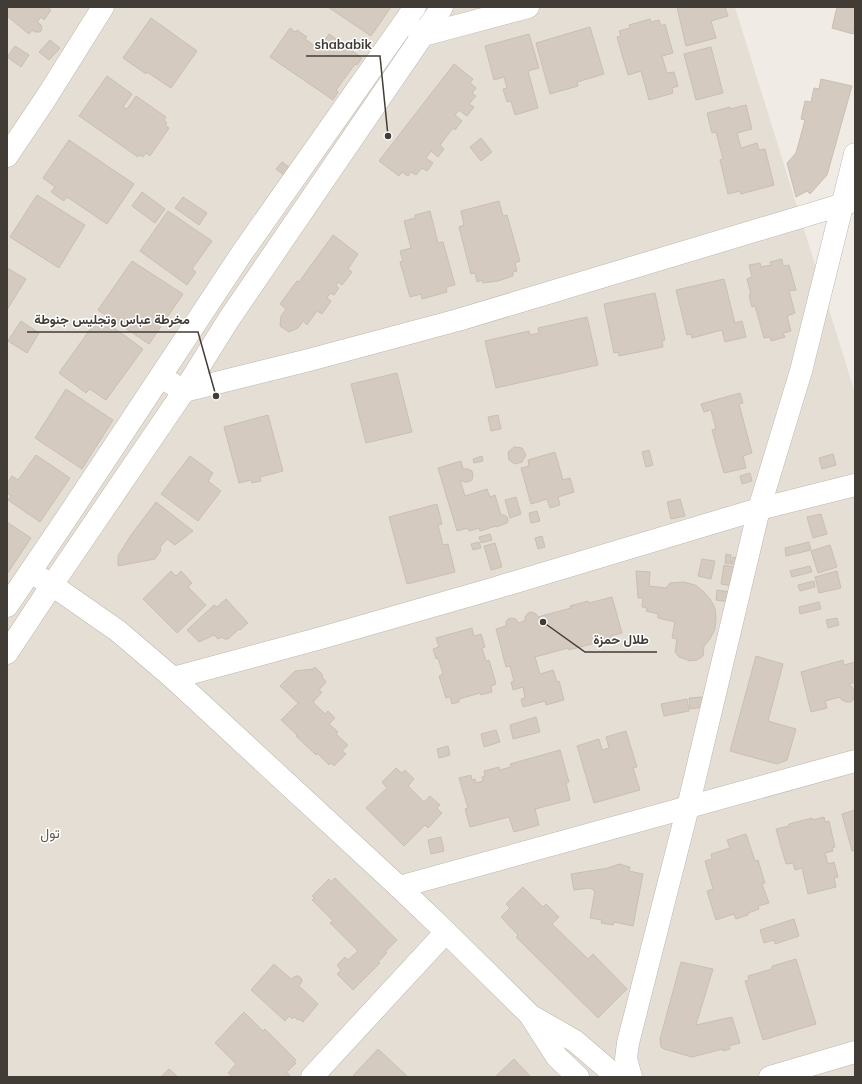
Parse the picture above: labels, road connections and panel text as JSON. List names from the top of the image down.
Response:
{
  "districts": ["تول"],
  "places": ["shababik", "مخرطة عباس وتجليس جنوطة", "طلال حمزة"]
}
